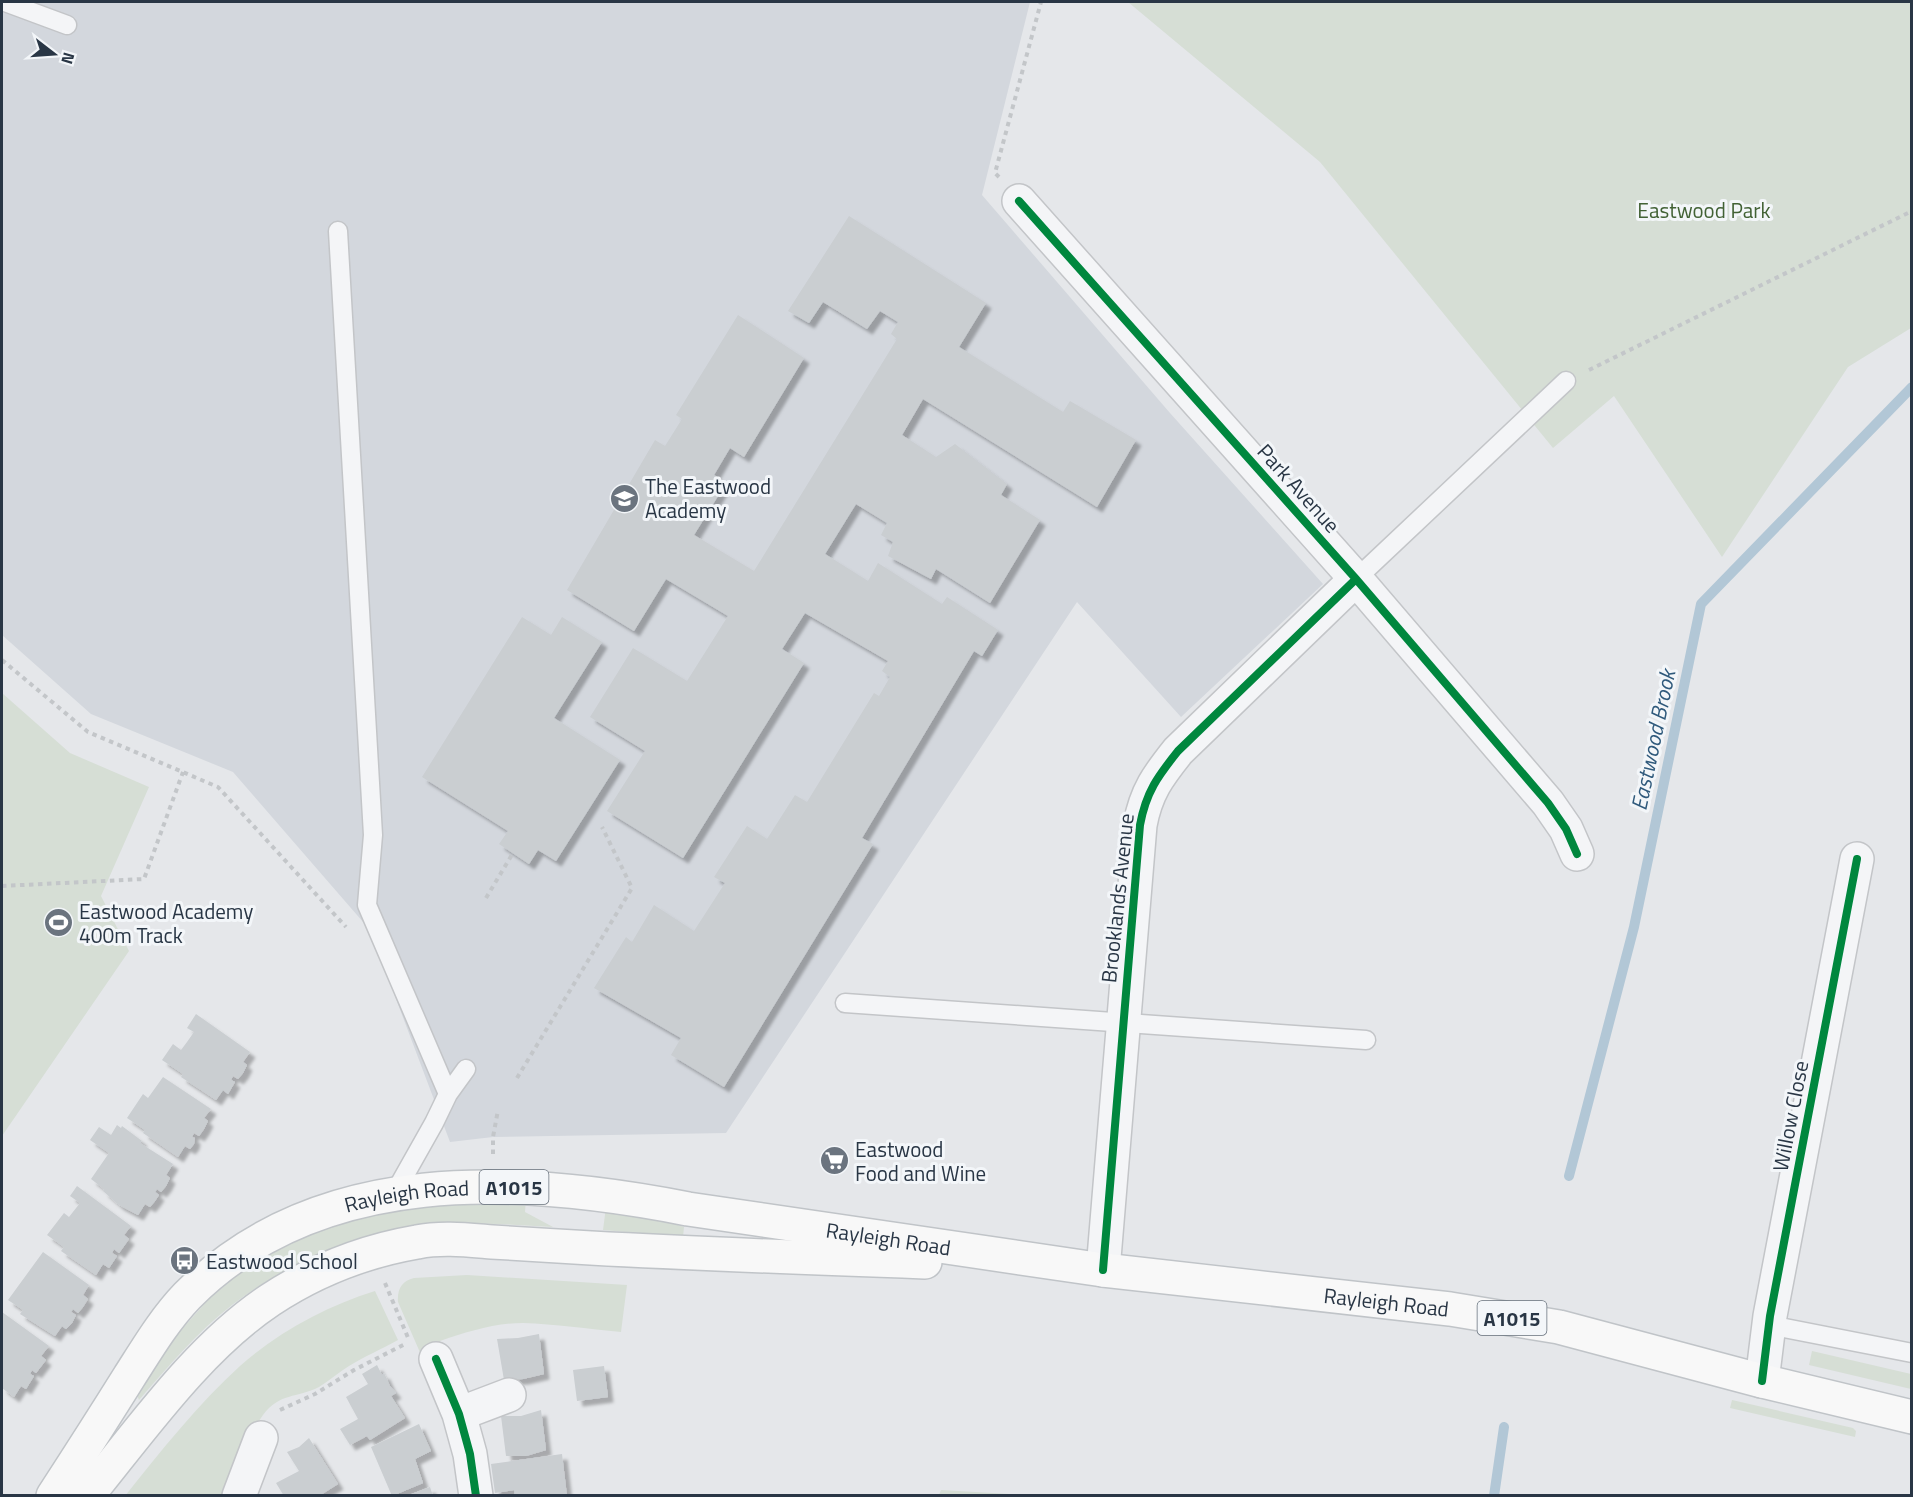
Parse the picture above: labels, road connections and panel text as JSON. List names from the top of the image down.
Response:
{
  "streets": {
    "main road": ["A1015", "Rayleigh Road"],
    "street": ["Park Avenue", "Brooklands Avenue", "Willow Close"]
  },
  "crossings": [
    ["Park Avenue", "Brooklands Avenue"],
    ["Brooklands Avenue", "Rayleigh Road"],
    ["Willow Close", "Rayleigh Road"]
  ],
  "water": ["Eastwood Brook"],
  "parks": ["Eastwood Park"],
  "places": {
    "school or university": ["The Eastwood Academy"],
    "sports": ["Eastwood Academy 400m Track"],
    "supermarket": ["Eastwood Food and Wine"],
    "bus stop": ["Eastwood School"]
  },
  "north": "right"
}
